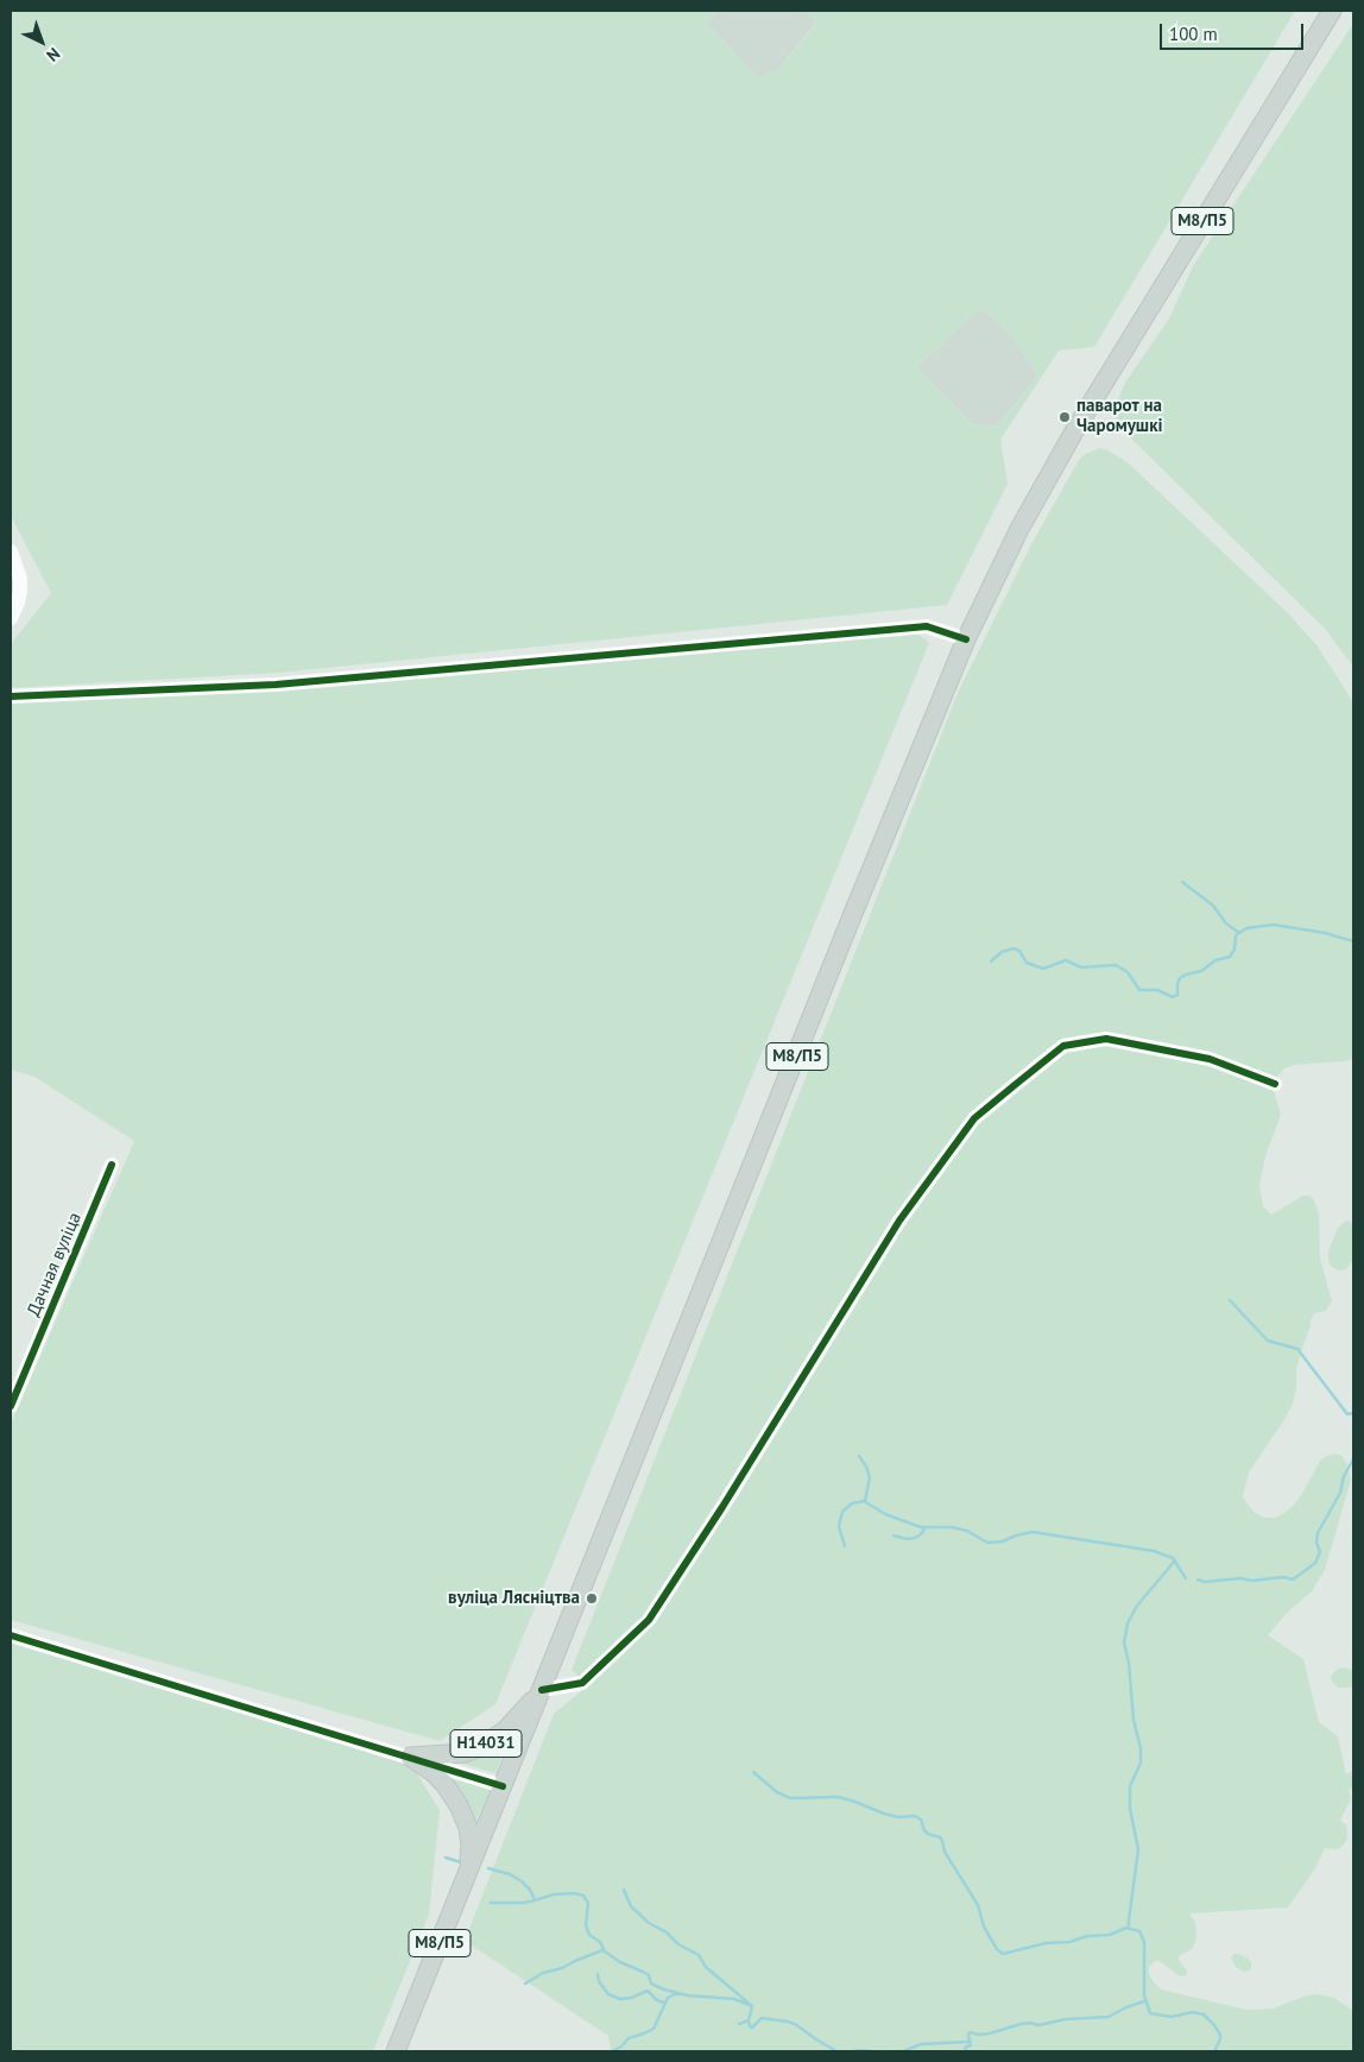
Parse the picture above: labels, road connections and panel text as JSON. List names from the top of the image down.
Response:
{
  "streets": {
    "main road": ["М8/П5", "Н14031"],
    "street": ["Дачная вуліца"]
  },
  "crossings": [
    ["М8/П5", "Н14031"]
  ],
  "places": ["паварот на Чаромушкі", "вуліца Лясніцтва"],
  "scale_bar": "100 m",
  "north": "bottom right"
}
